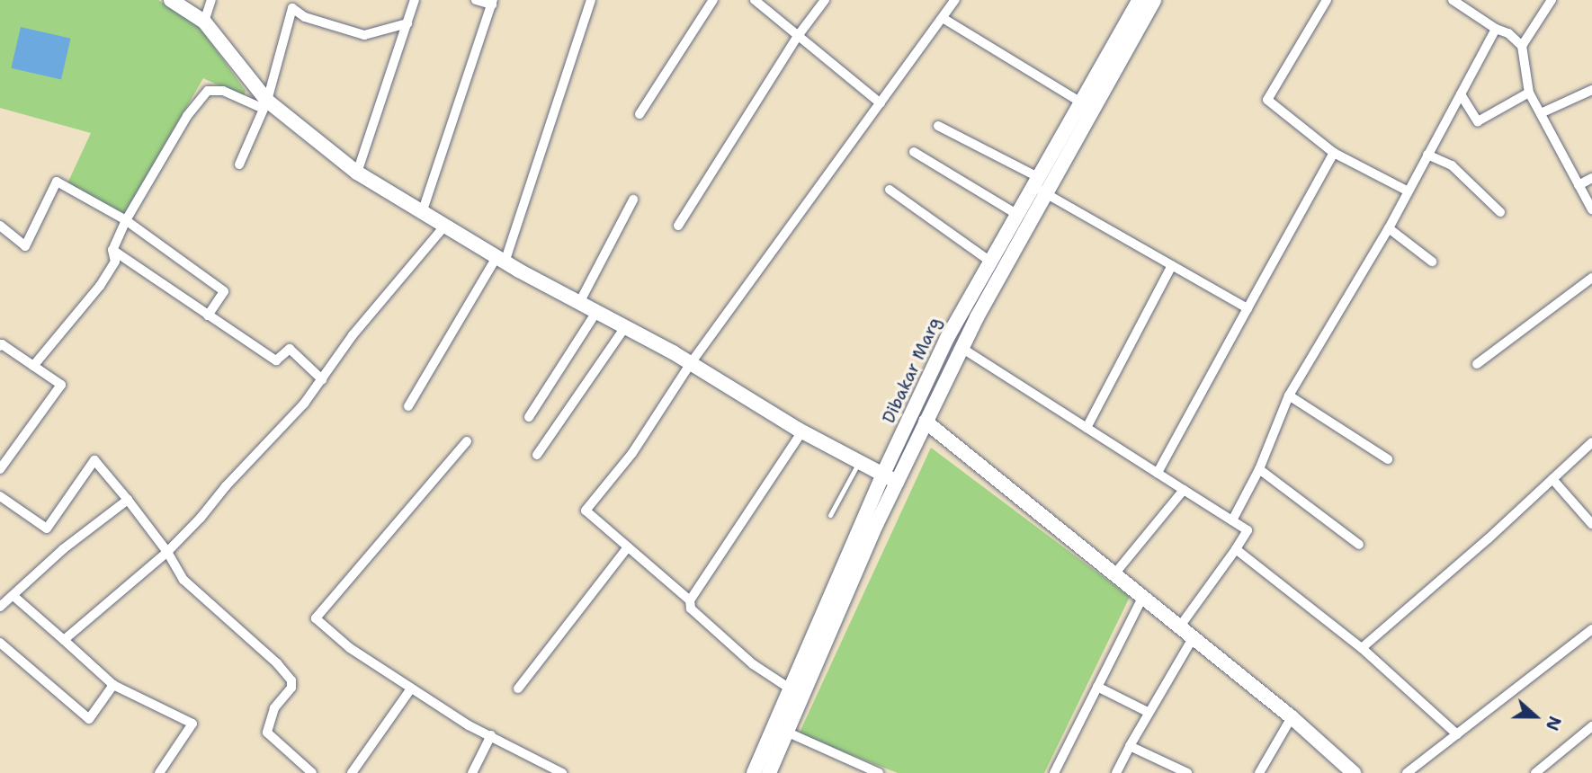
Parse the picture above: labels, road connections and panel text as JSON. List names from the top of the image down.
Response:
{
  "streets": {
    "main road": ["Dibakar Marg"]
  },
  "north": "right"
}
